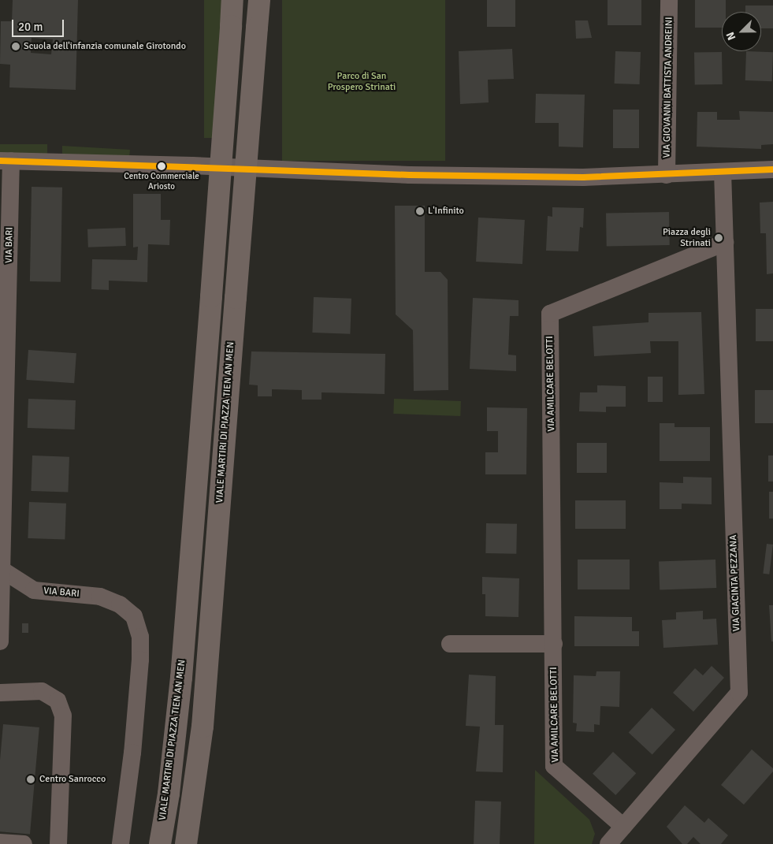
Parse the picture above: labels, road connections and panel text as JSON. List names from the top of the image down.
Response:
{
  "streets": {
    "highway": ["VIALE MARTIRI DI PIAZZA TIEN AN MEN"],
    "street": [
      "VIA GIOVANNI BATTISTA ANDREINI",
      "VIA BARI",
      "VIA AMILCARE BELOTTI",
      "VIA GIACINTA PEZZANA"
    ]
  },
  "crossings": [
    ["VIA AMILCARE BELOTTI", "VIA GIACINTA PEZZANA"]
  ],
  "parks": ["Parco di San Prospero Strinati"],
  "places": [
    "Scuola dell'infanzia comunale Girotondo",
    "Centro Commerciale Ariosto",
    "L'Infinito",
    "Piazza degli Strinati",
    "Centro Sanrocco"
  ],
  "scale_bar": "20 m",
  "north": "bottom left"
}
